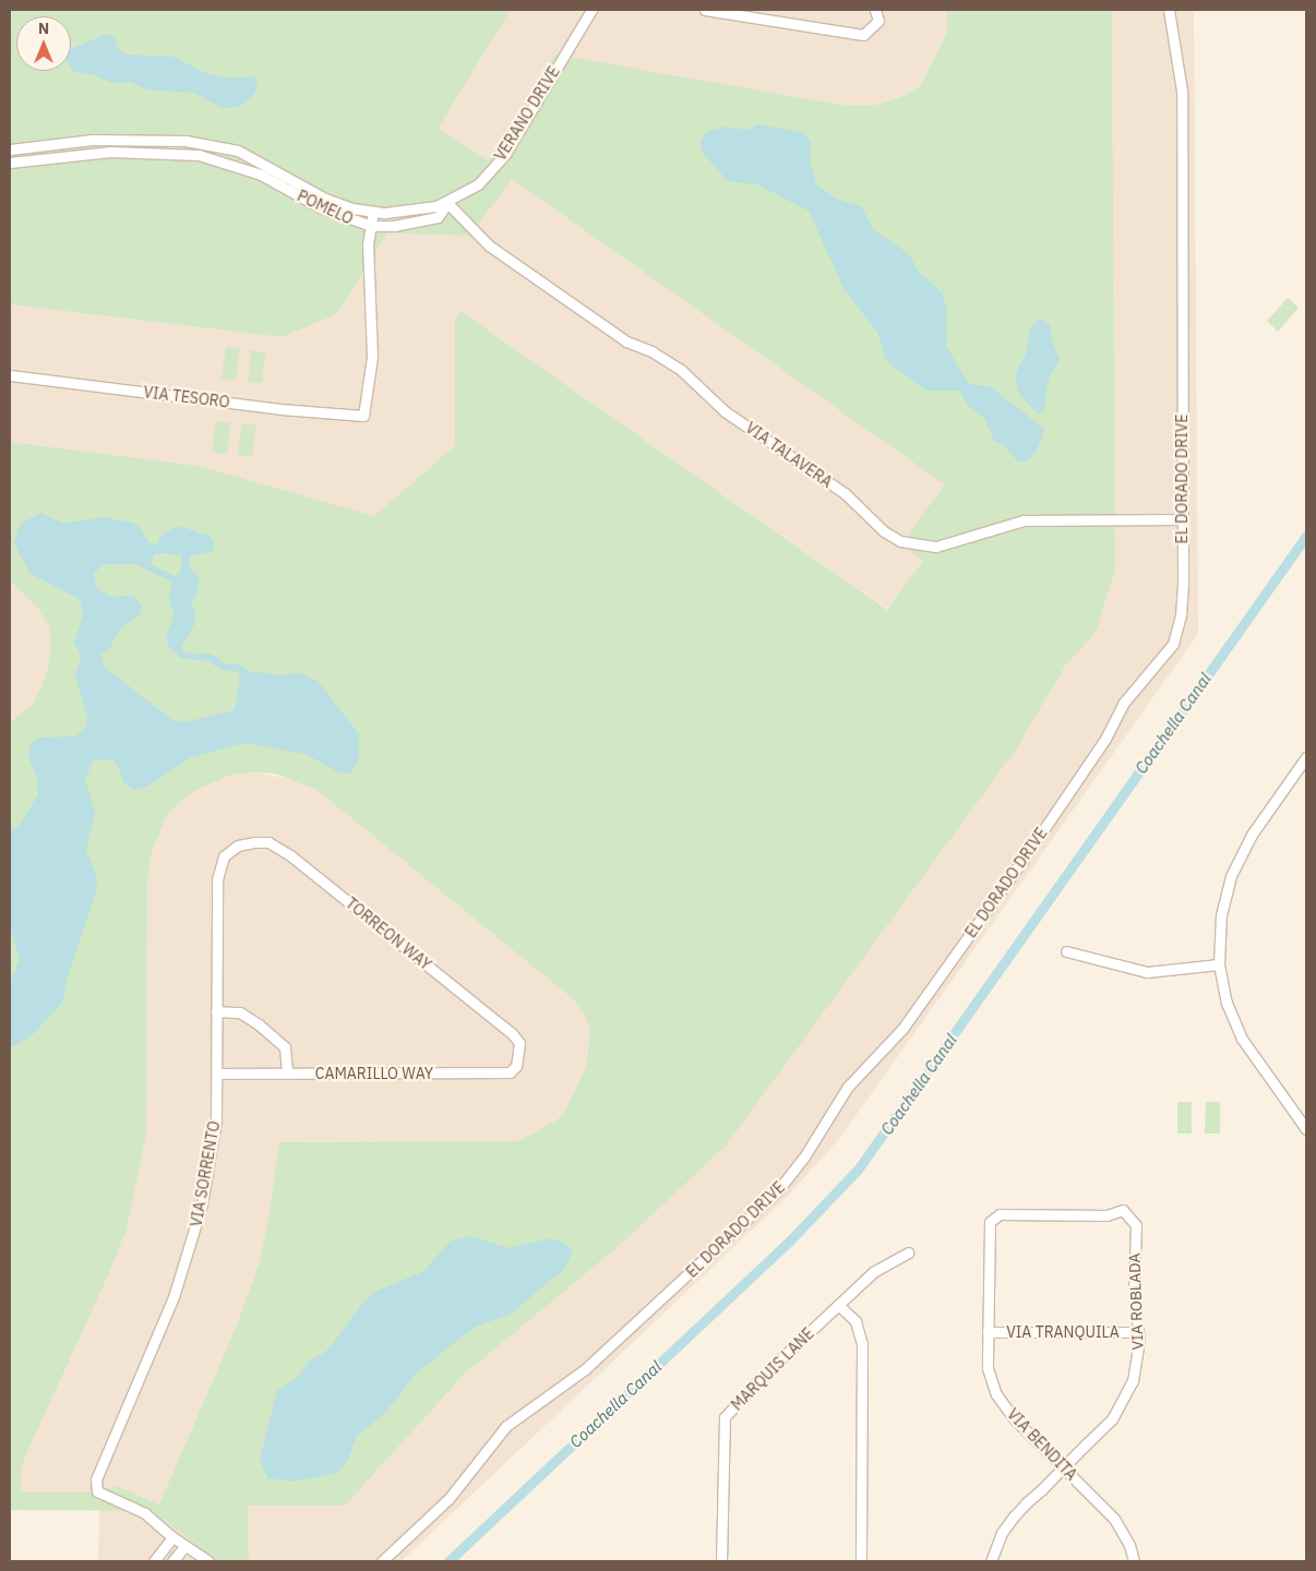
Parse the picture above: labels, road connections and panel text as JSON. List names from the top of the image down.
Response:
{
  "streets": {
    "street": [
      "VERANO DRIVE",
      "POMELO",
      "VIA TESORO",
      "VIA TALAVERA",
      "EL DORADO DRIVE",
      "TORREON WAY",
      "CAMARILLO WAY",
      "VIA SORRENTO",
      "VIA ROBLADA",
      "VIA TRANQUILA",
      "MARQUIS LANE",
      "VIA BENDITA"
    ]
  },
  "crossings": [
    ["VERANO DRIVE", "POMELO"],
    ["VERANO DRIVE", "VIA TALAVERA"],
    ["POMELO", "VIA TESORO"],
    ["POMELO", "VIA TALAVERA"],
    ["VIA TALAVERA", "EL DORADO DRIVE"],
    ["TORREON WAY", "CAMARILLO WAY"],
    ["TORREON WAY", "VIA SORRENTO"],
    ["CAMARILLO WAY", "VIA SORRENTO"],
    ["VIA ROBLADA", "VIA TRANQUILA"],
    ["VIA ROBLADA", "VIA BENDITA"],
    ["VIA TRANQUILA", "VIA BENDITA"]
  ],
  "water": ["Coachella Canal"],
  "north": "top"
}
